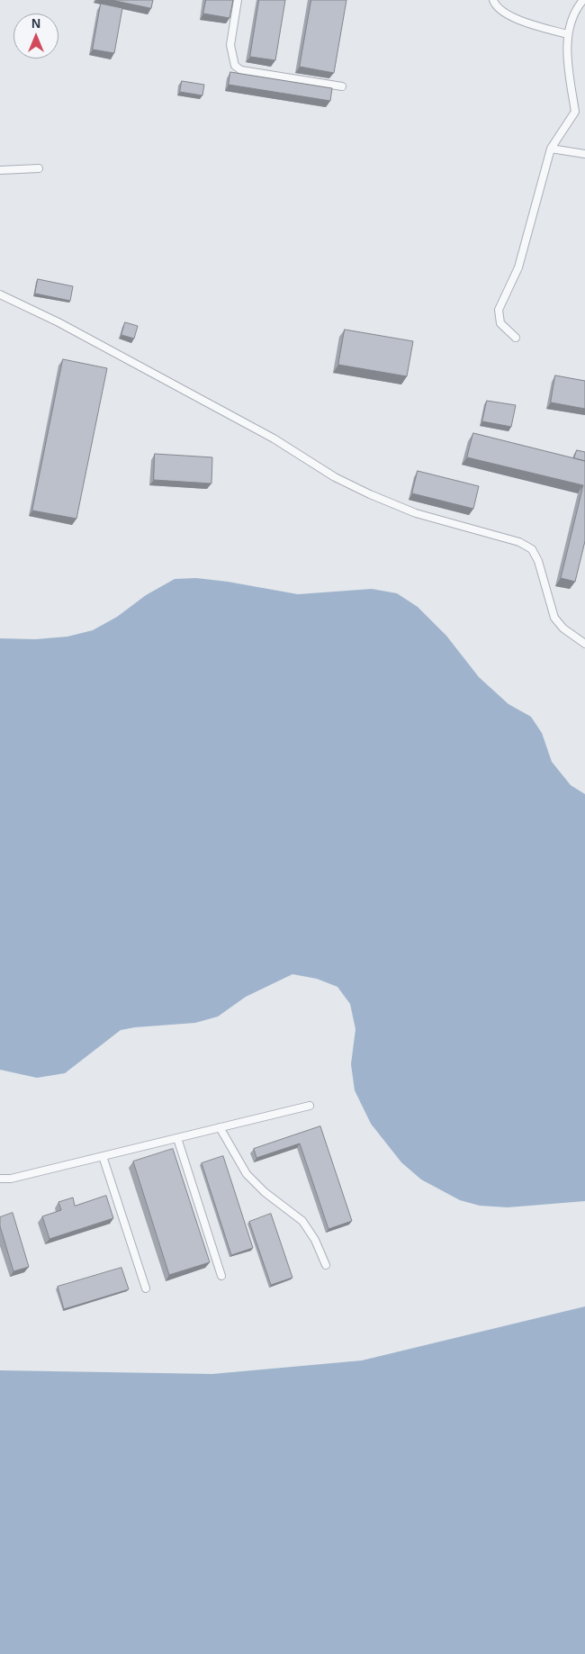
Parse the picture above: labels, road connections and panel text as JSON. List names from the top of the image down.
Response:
{
  "north": "top"
}
